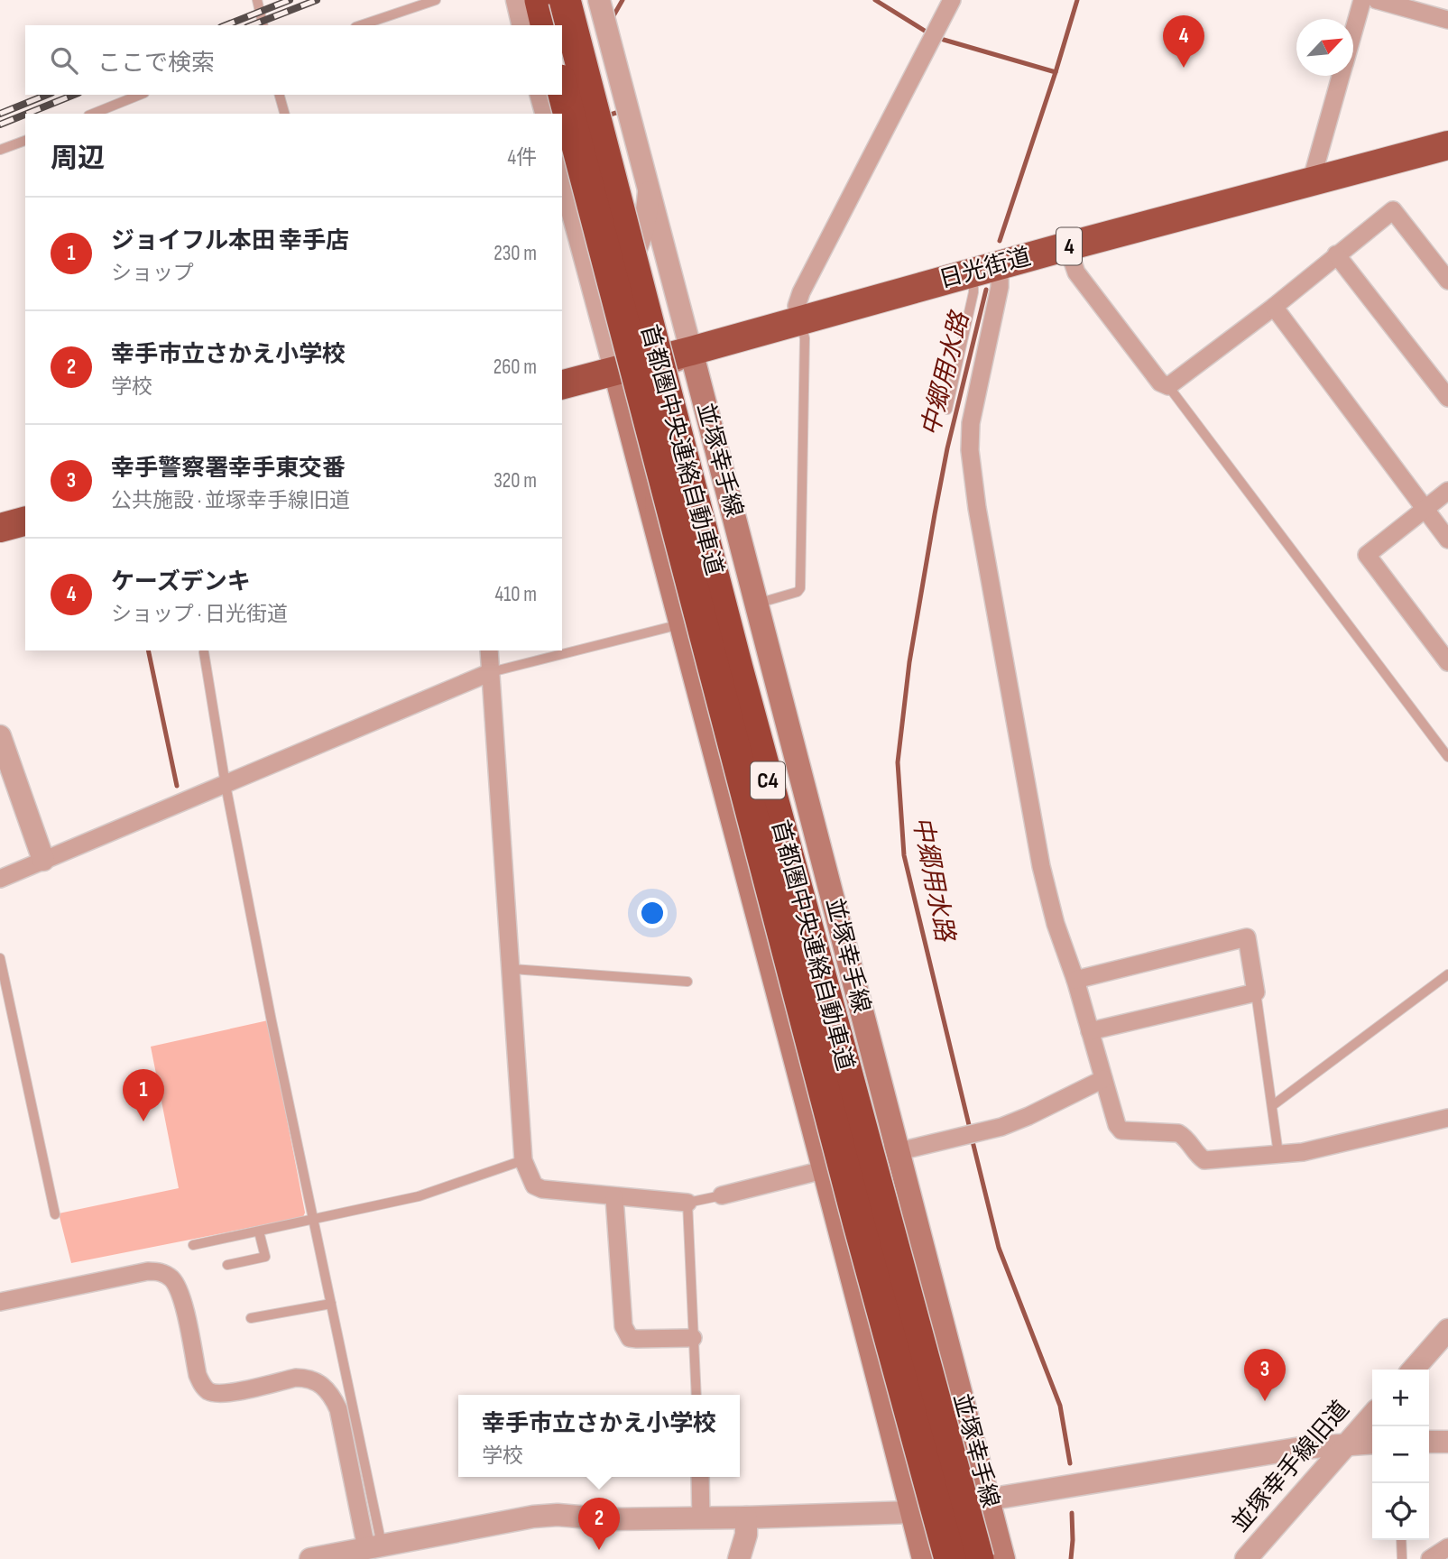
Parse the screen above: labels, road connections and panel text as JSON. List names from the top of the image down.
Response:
{
  "streets": {
    "highway": [
      "4",
      "日光街道",
      "首都圏中央連絡自動車道",
      "C4"
    ],
    "main road": ["並塚幸手線"],
    "street": ["並塚幸手線旧道"]
  },
  "crossings": [
    ["日光街道", "並塚幸手線"]
  ],
  "water": ["中郷用水路"],
  "north": "top right",
  "page": {
    "pins": [
      "4",
      "1",
      "3",
      "2"
    ],
    "search": "ここで検索",
    "heading": ["周辺", "4件"],
    "list": [
      {
        "mark": "1",
        "name": "ジョイフル本田 幸手店",
        "note": "ショップ",
        "value": "230 m"
      },
      {
        "mark": "2",
        "name": "幸手市立さかえ小学校",
        "note": "学校",
        "value": "260 m"
      },
      {
        "mark": "3",
        "name": "幸手警察署幸手東交番",
        "note": "公共施設 · 並塚幸手線旧道",
        "value": "320 m"
      },
      {
        "mark": "4",
        "name": "ケーズデンキ",
        "note": "ショップ · 日光街道",
        "value": "410 m"
      }
    ],
    "map_buttons": ["+", "−"],
    "popup": ["幸手市立さかえ小学校", "学校"]
  }
}
